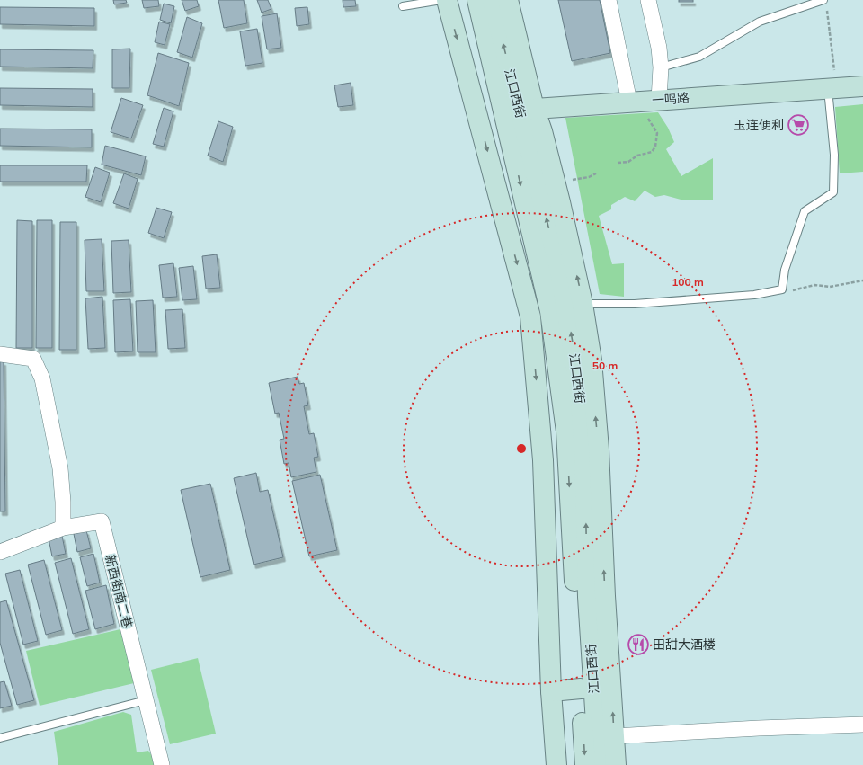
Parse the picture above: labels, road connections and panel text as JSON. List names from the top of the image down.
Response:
{
  "streets": {
    "street": ["江口西街", "一鸣路", "新西街南二巷"]
  },
  "crossings": [
    ["江口西街", "一鸣路"]
  ],
  "places": {
    "supermarket": ["玉连便利"],
    "restaurant": ["田甜大酒楼"]
  },
  "rings": ["100 m", "50 m"]
}
